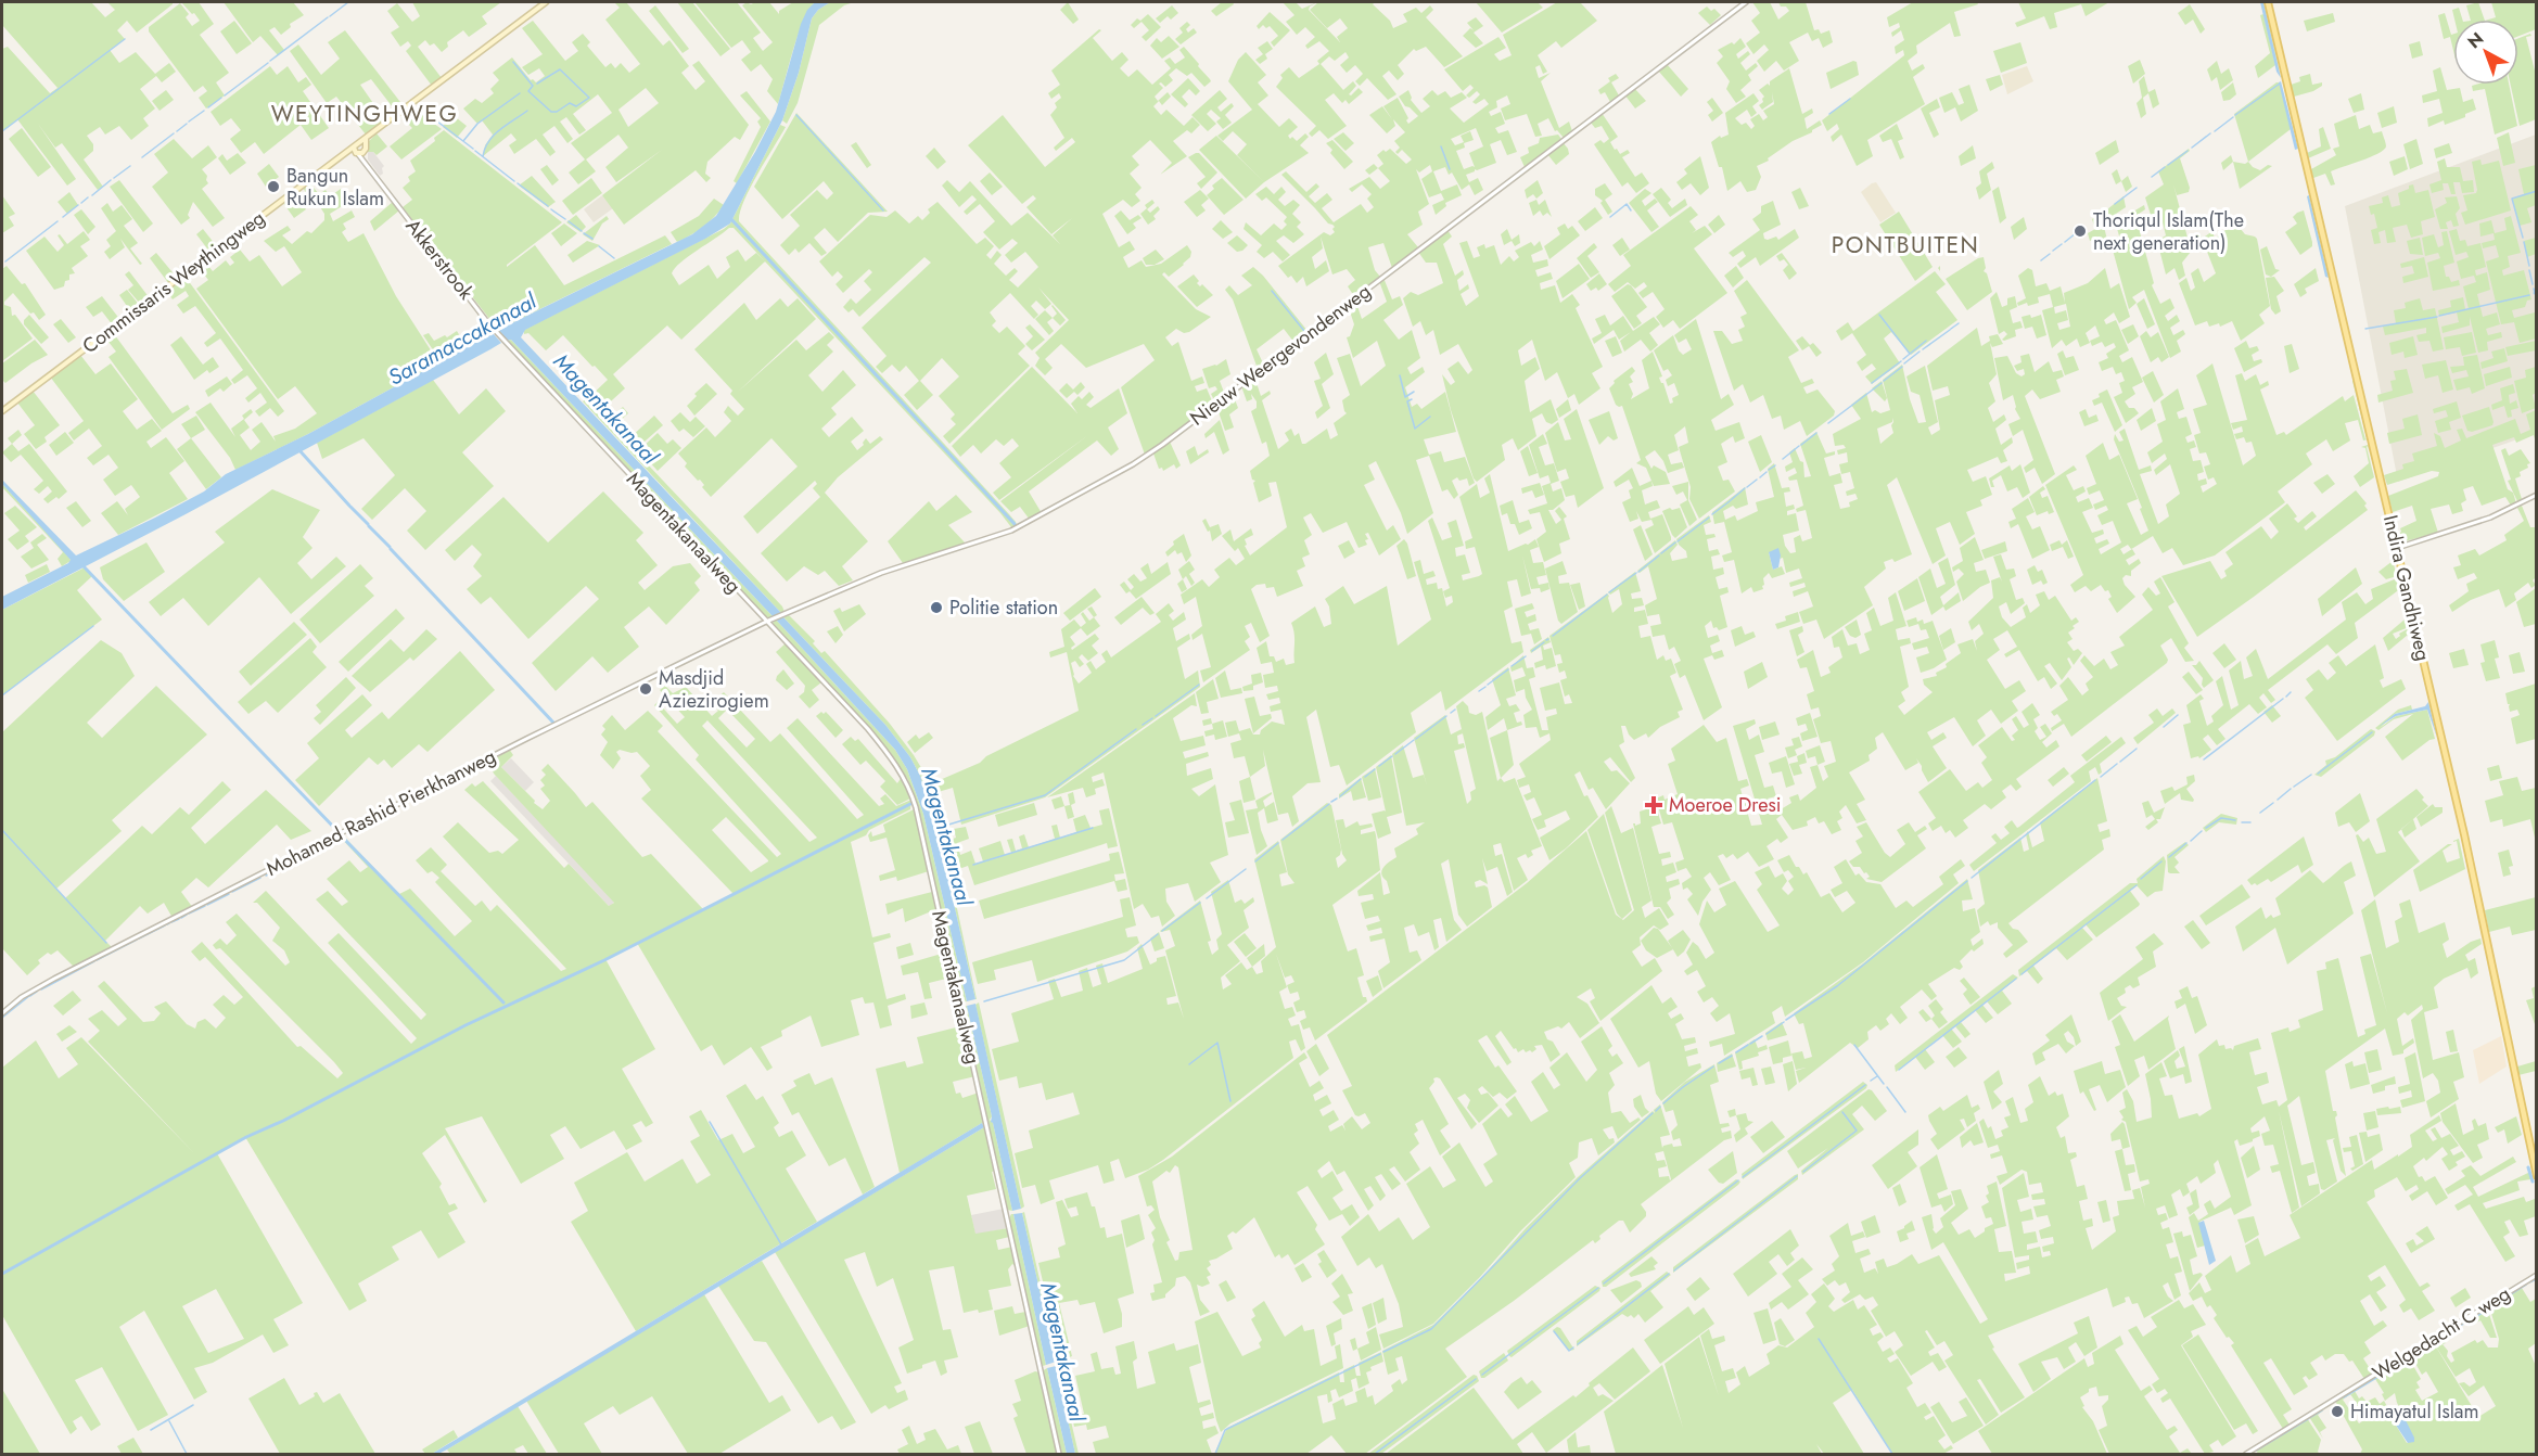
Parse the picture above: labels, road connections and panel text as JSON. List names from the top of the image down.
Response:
{
  "streets": {
    "main road": ["Commissaris Weythingweg", "Indira Gandhiweg"],
    "street": [
      "Akkerstrook",
      "Nieuw Weergevondenweg",
      "Magentakanaalweg",
      "Mohamed Rashid Pierkhanweg",
      "Welgedacht C weg"
    ]
  },
  "crossings": [
    ["Akkerstrook", "Magentakanaalweg"],
    ["Nieuw Weergevondenweg", "Magentakanaalweg"],
    ["Nieuw Weergevondenweg", "Mohamed Rashid Pierkhanweg"],
    ["Magentakanaalweg", "Mohamed Rashid Pierkhanweg"]
  ],
  "districts": ["WEYTINGHWEG", "PONTBUITEN"],
  "water": ["Saramaccakanaal", "Magentakanaal"],
  "places": {
    "other": [
      "Bangun Rukun Islam",
      "Thoriqul Islam(The next generation)",
      "Politie station",
      "Masdjid Aziezirogiem",
      "Himayatul Islam"
    ],
    "health": ["Moeroe Dresi"]
  },
  "north": "top left"
}
